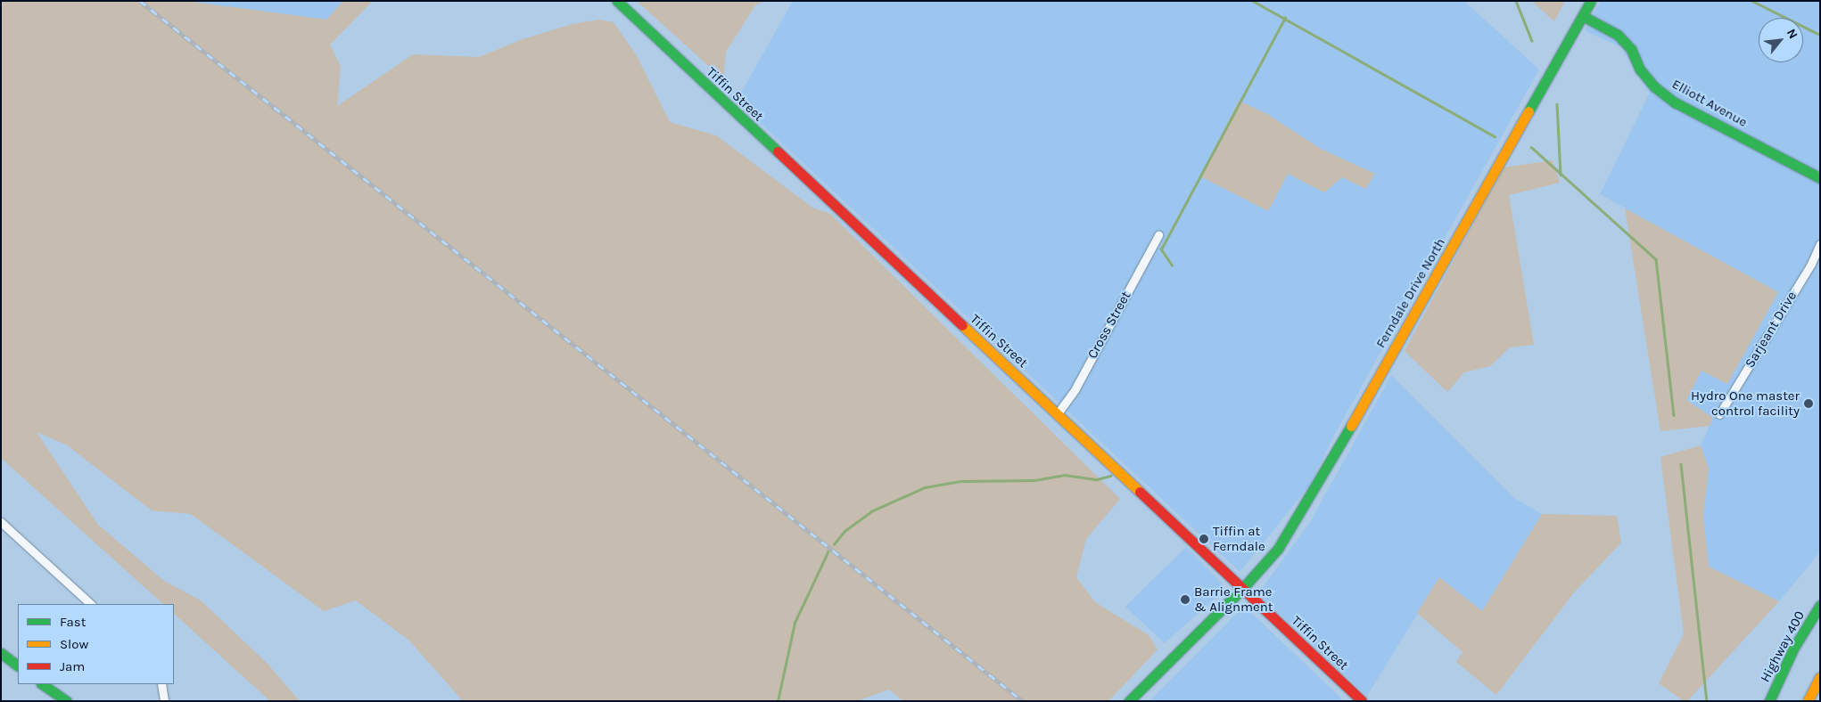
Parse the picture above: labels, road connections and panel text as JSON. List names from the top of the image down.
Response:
{
  "streets": {
    "main road": [
      "Tiffin Street",
      "Elliott Avenue",
      "Ferndale Drive North",
      "Highway 400"
    ],
    "street": ["Cross Street", "Sarjeant Drive"]
  },
  "crossings": [
    ["Tiffin Street", "Ferndale Drive North"],
    ["Tiffin Street", "Cross Street"],
    ["Elliott Avenue", "Ferndale Drive North"]
  ],
  "places": ["Hydro One master control facility", "Tiffin at Ferndale", "Barrie Frame & Alignment"],
  "legend": ["Fast", "Slow", "Jam"],
  "north": "top right"
}
